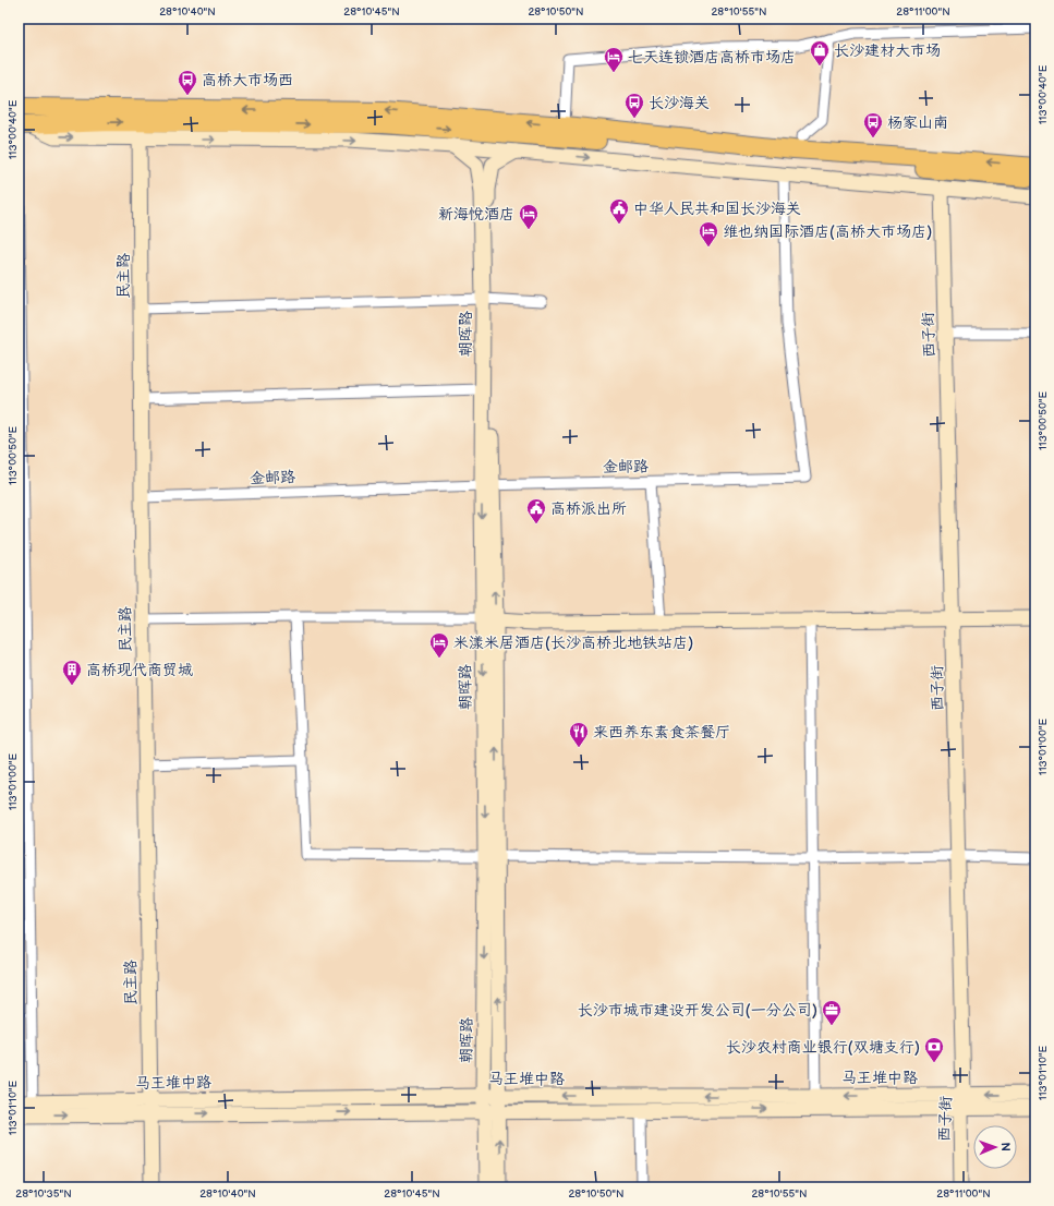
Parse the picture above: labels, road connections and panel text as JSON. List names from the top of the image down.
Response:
{
  "streets": {
    "street": [
      "民主路",
      "朝晖路",
      "西子街",
      "金邮路",
      "马王堆中路"
    ]
  },
  "crossings": [
    ["民主路", "金邮路"],
    ["民主路", "马王堆中路"],
    ["朝晖路", "金邮路"],
    ["朝晖路", "马王堆中路"],
    ["西子街", "马王堆中路"]
  ],
  "places": {
    "shop": ["长沙建材大市场"],
    "hotel": [
      "七天连锁酒店高桥市场店",
      "新海悦酒店",
      "维也纳国际酒店(高桥大市场店)",
      "米漾米居酒店(长沙高桥北地铁站店)"
    ],
    "bus stop": ["高桥大市场西", "长沙海关", "杨家山南"],
    "public building": ["中华人民共和国长沙海关", "高桥派出所"],
    "building": ["高桥现代商贸城"],
    "restaurant": ["来西养东素食茶餐厅"],
    "office": ["长沙市城市建设开发公司(一分公司)"],
    "bank": ["长沙农村商业银行(双塘支行)"]
  },
  "north": "right",
  "coordinates": [
    "28°10'40\"N",
    "28°10'45\"N",
    "28°10'50\"N",
    "28°10'55\"N",
    "28°11'00\"N",
    "113°00'40\"E",
    "113°00'50\"E",
    "113°01'00\"E",
    "113°01'10\"E",
    "28°10'35\"N"
  ]
}
